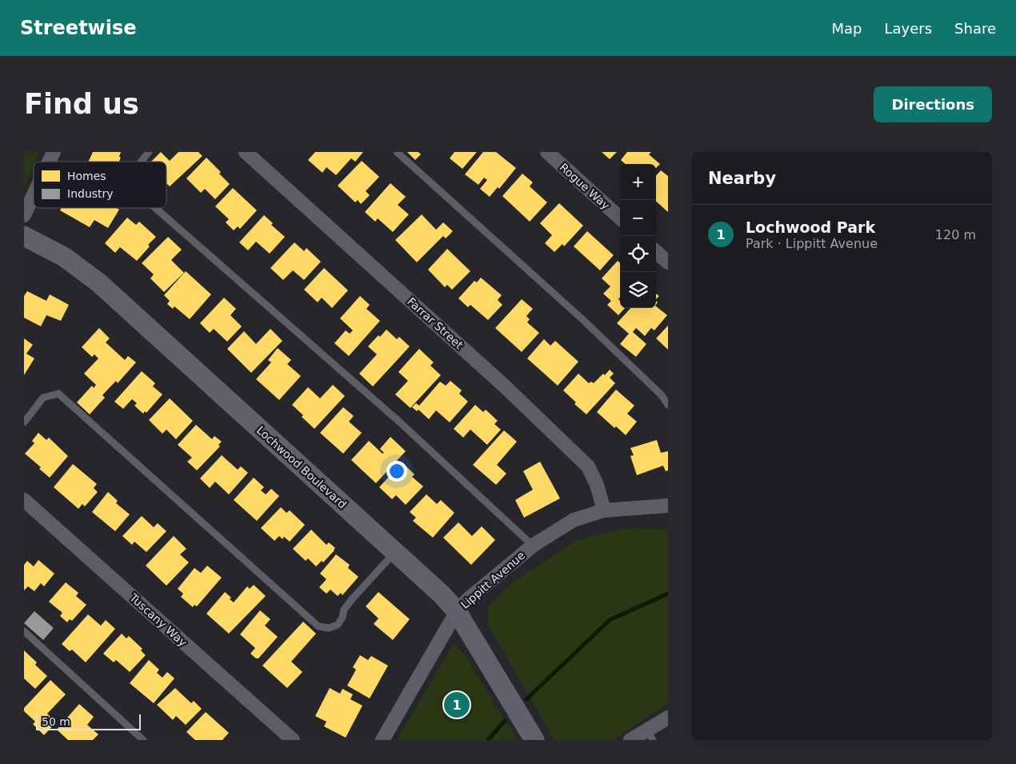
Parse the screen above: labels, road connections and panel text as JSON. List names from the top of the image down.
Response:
{
  "streets": {
    "street": [
      "Rogue Way",
      "Farrar Street",
      "Lochwood Boulevard",
      "Lippitt Avenue",
      "Tuscany Way"
    ]
  },
  "crossings": [
    ["Farrar Street", "Lippitt Avenue"],
    ["Lochwood Boulevard", "Lippitt Avenue"]
  ],
  "legend": ["Homes", "Industry"],
  "scale_bar": "50 m",
  "page": {
    "header": "Streetwise",
    "nav": ["Map", "Layers", "Share"],
    "buttons": "Directions",
    "title": "Find us",
    "heading": "Nearby",
    "map_buttons": ["+", "−"],
    "list": [
      {
        "mark": "1",
        "name": "Lochwood Park",
        "note": "Park · Lippitt Avenue",
        "value": "120 m"
      }
    ],
    "pins": "1",
    "scale": "50 m"
  }
}
